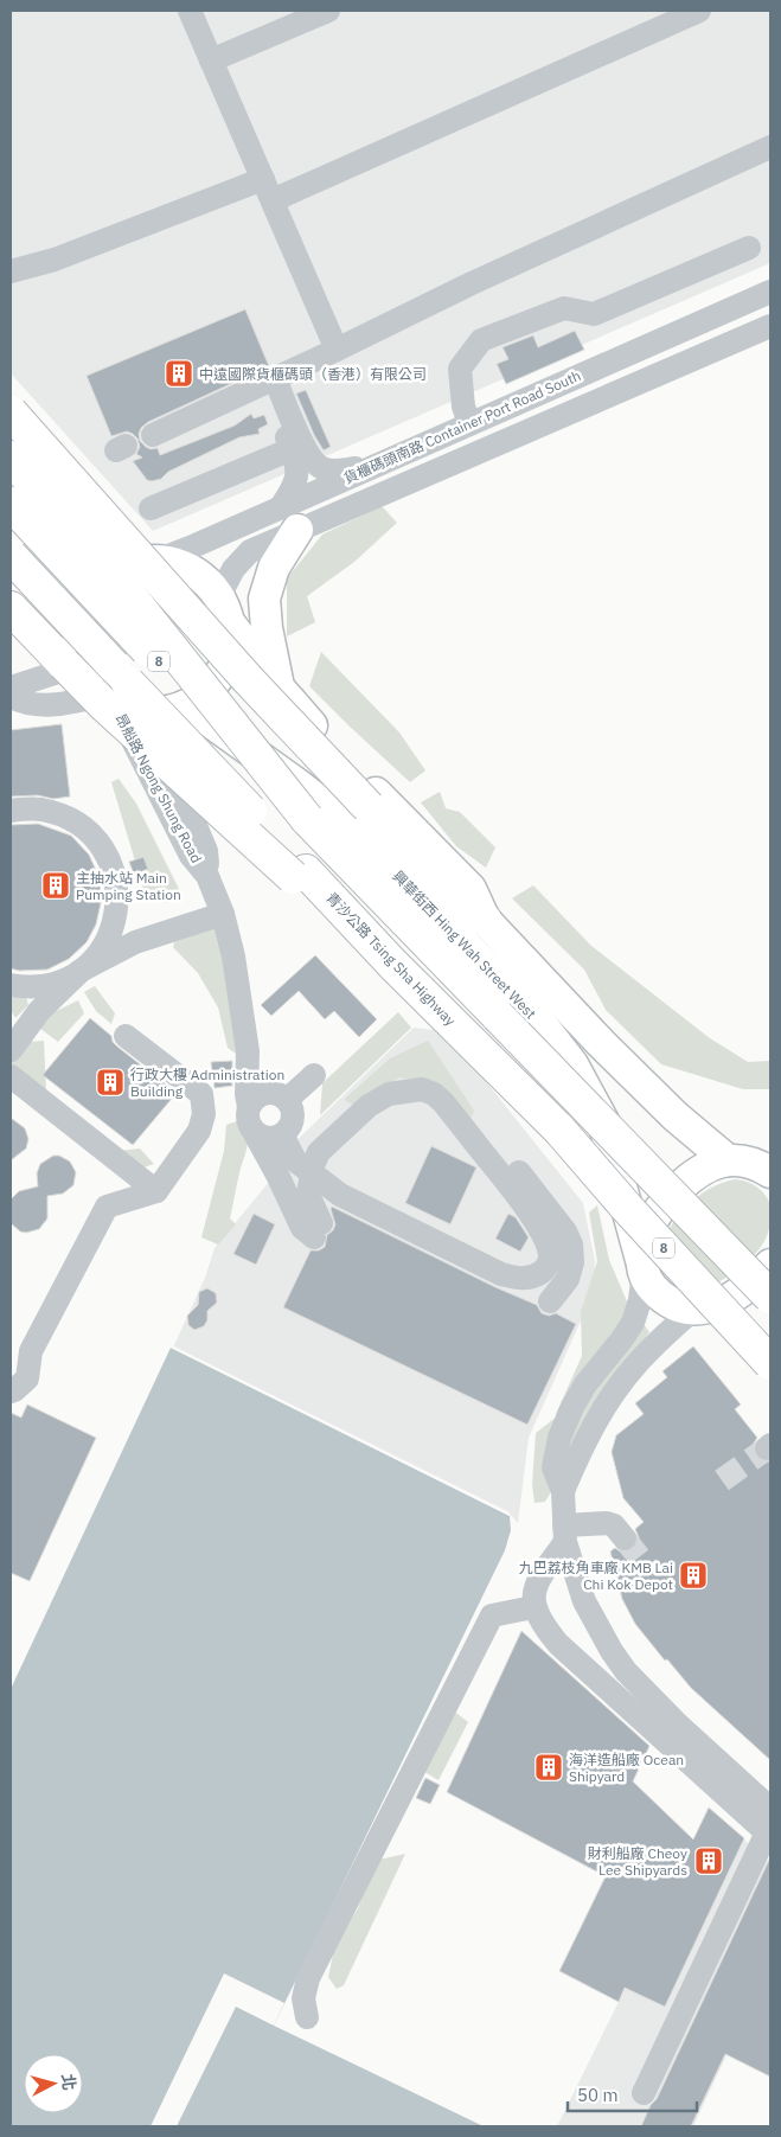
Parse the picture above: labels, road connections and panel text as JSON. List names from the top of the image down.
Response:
{
  "streets": {
    "highway": ["8", "青沙公路 Tsing Sha Highway"],
    "main road": ["興華街西 Hing Wah Street West"],
    "street": ["貨櫃碼頭南路 Container Port Road South", "昂船路 Ngong Shung Road"]
  },
  "crossings": [
    ["貨櫃碼頭南路 Container Port Road South", "昂船路 Ngong Shung Road"],
    ["貨櫃碼頭南路 Container Port Road South", "興華街西 Hing Wah Street West"],
    ["昂船路 Ngong Shung Road", "興華街西 Hing Wah Street West"]
  ],
  "places": {
    "building": [
      "中遠國際貨櫃碼頭（香港）有限公司",
      "主抽水站 Main Pumping Station",
      "行政大樓 Administration Building",
      "九巴荔枝角車廠 KMB Lai Chi Kok Depot",
      "海洋造船廠 Ocean Shipyard",
      "財利船廠 Cheoy Lee Shipyards"
    ]
  },
  "scale_bar": "50 m",
  "north": "right"
}
